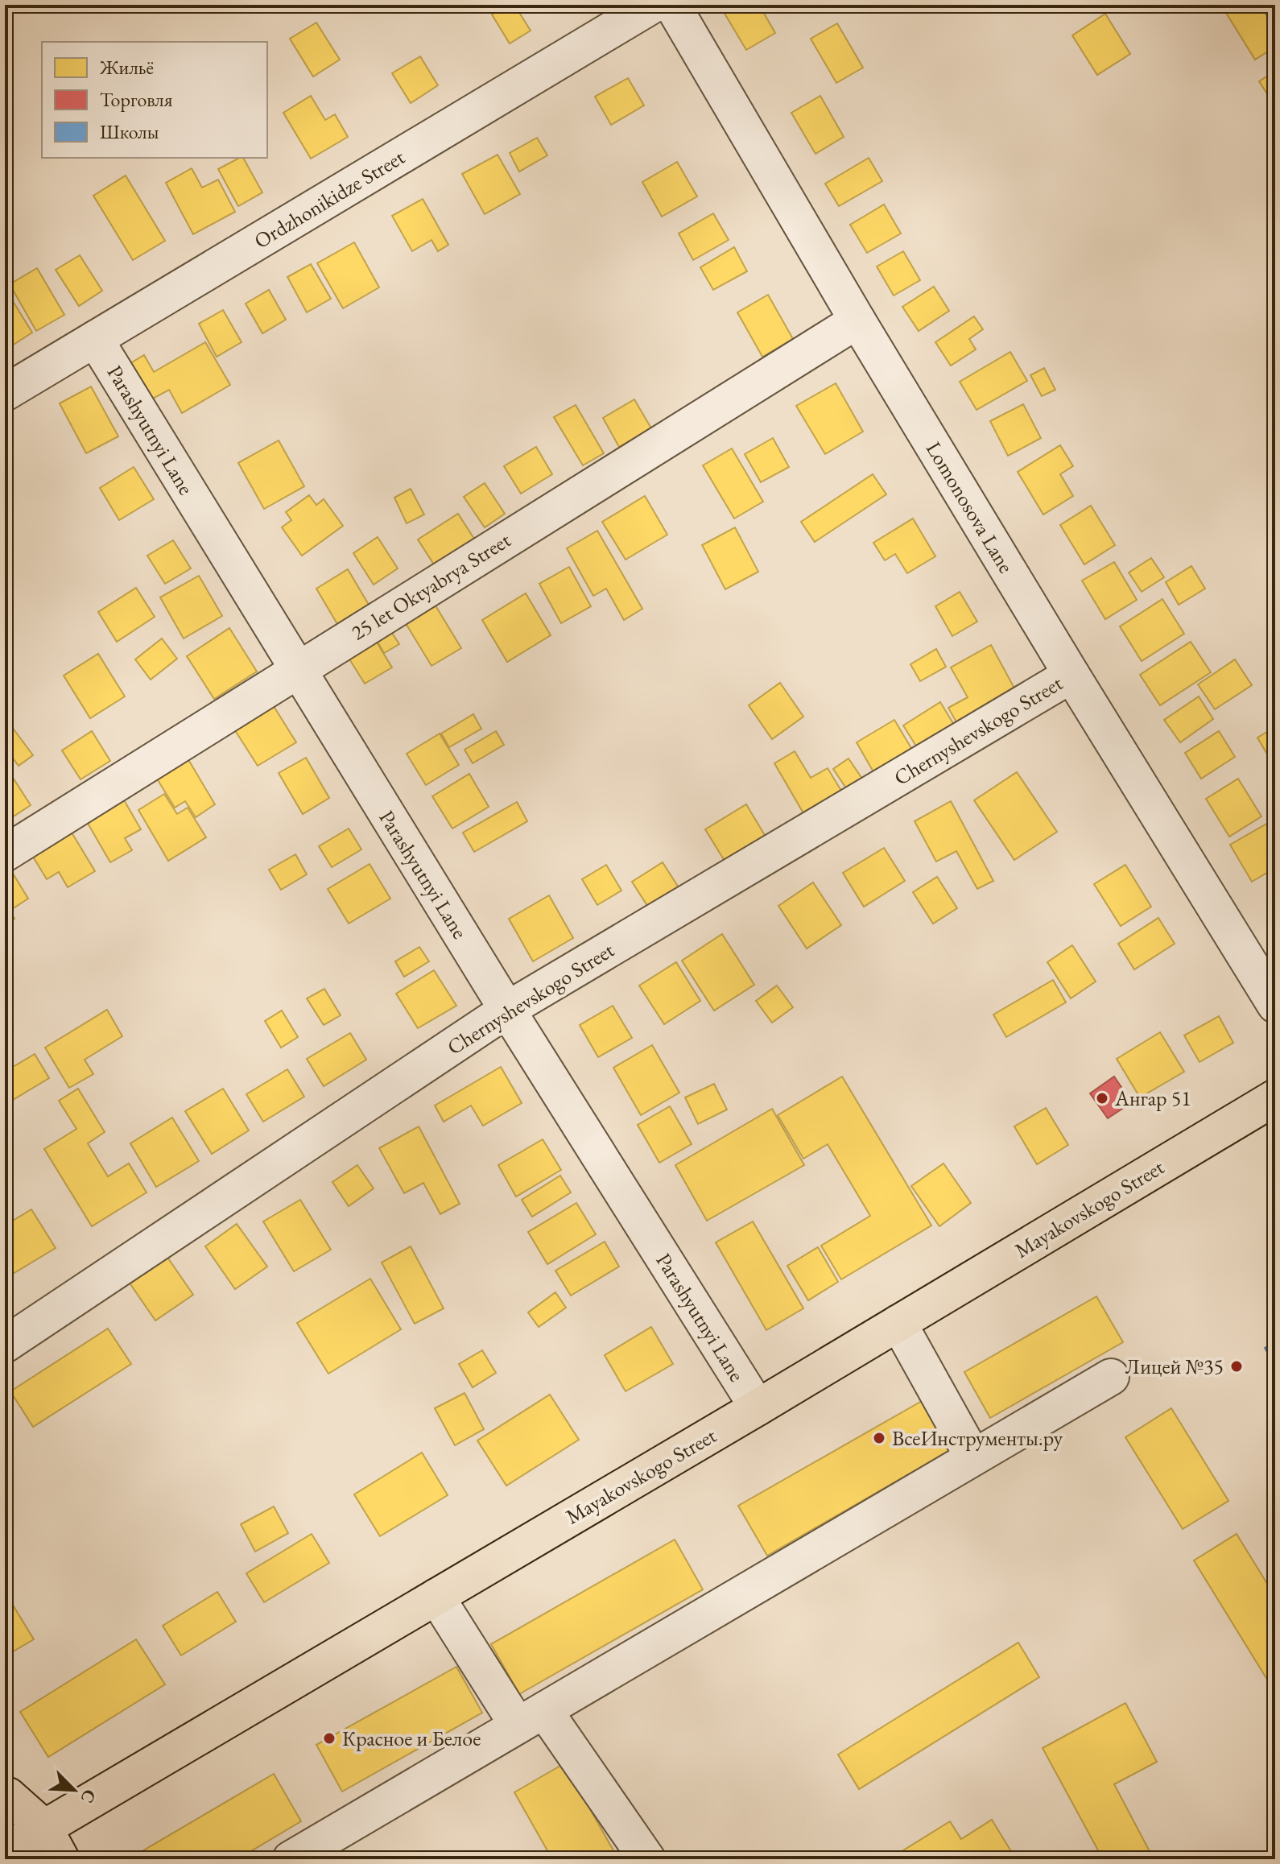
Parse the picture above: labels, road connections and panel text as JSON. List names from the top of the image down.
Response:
{
  "streets": {
    "main road": ["Mayakovskogo Street"],
    "street": [
      "Ordzhonikidze Street",
      "Parashyutnyi Lane",
      "Lomonosova Lane",
      "25 let Oktyabrya Street",
      "Chernyshevskogo Street"
    ]
  },
  "crossings": [
    ["Ordzhonikidze Street", "Parashyutnyi Lane"],
    ["Parashyutnyi Lane", "25 let Oktyabrya Street"],
    ["Parashyutnyi Lane", "Chernyshevskogo Street"],
    ["Parashyutnyi Lane", "Mayakovskogo Street"],
    ["Lomonosova Lane", "25 let Oktyabrya Street"],
    ["Lomonosova Lane", "Chernyshevskogo Street"]
  ],
  "places": [
    "Ангар 51",
    "Лицей №35",
    "ВсеИнструменты.ру",
    "Красное и Белое"
  ],
  "legend": ["Жильё", "Торговля", "Школы"],
  "north": "bottom right"
}
